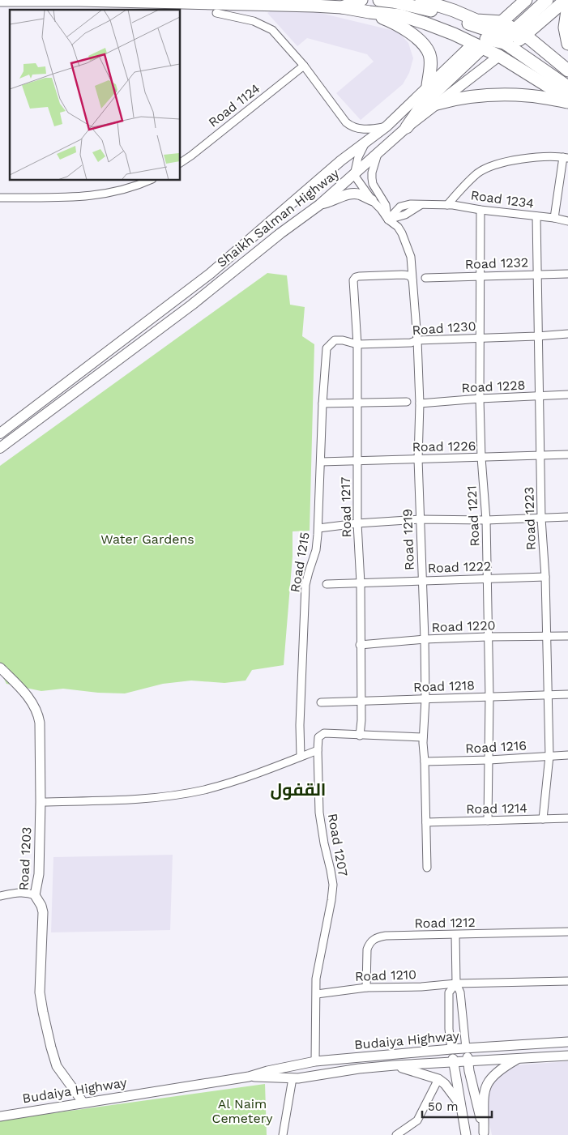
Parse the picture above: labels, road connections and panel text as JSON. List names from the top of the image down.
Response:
{
  "streets": {
    "main road": ["Shaikh Salman Highway"],
    "street": [
      "Road 1124",
      "Road 1234",
      "Road 1232",
      "Road 1230",
      "Road 1228",
      "Road 1226",
      "Road 1217",
      "Road 1221",
      "Road 1223",
      "Road 1219",
      "Road 1215",
      "Road 1222",
      "Road 1220",
      "Road 1218",
      "Road 1216",
      "Road 1214",
      "Road 1207",
      "Road 1203",
      "Road 1212",
      "Road 1210",
      "Budaiya Highway"
    ]
  },
  "crossings": [
    ["Road 1234", "Road 1221"],
    ["Road 1234", "Road 1223"],
    ["Road 1234", "Road 1219"],
    ["Shaikh Salman Highway", "Road 1219"],
    ["Road 1232", "Road 1221"],
    ["Road 1232", "Road 1223"],
    ["Road 1230", "Road 1217"],
    ["Road 1230", "Road 1221"],
    ["Road 1230", "Road 1223"],
    ["Road 1230", "Road 1219"],
    ["Road 1230", "Road 1215"],
    ["Road 1228", "Road 1221"],
    ["Road 1228", "Road 1223"],
    ["Road 1228", "Road 1219"],
    ["Road 1226", "Road 1217"],
    ["Road 1226", "Road 1221"],
    ["Road 1226", "Road 1223"],
    ["Road 1226", "Road 1219"],
    ["Road 1226", "Road 1215"],
    ["Road 1217", "Road 1219"],
    ["Road 1217", "Road 1222"],
    ["Road 1217", "Road 1220"],
    ["Road 1217", "Road 1218"],
    ["Road 1217", "Road 1207"],
    ["Road 1221", "Road 1222"],
    ["Road 1221", "Road 1220"],
    ["Road 1221", "Road 1218"],
    ["Road 1221", "Road 1216"],
    ["Road 1221", "Road 1214"],
    ["Road 1223", "Road 1222"],
    ["Road 1223", "Road 1220"],
    ["Road 1223", "Road 1218"],
    ["Road 1223", "Road 1216"],
    ["Road 1223", "Road 1214"],
    ["Road 1219", "Road 1222"],
    ["Road 1219", "Road 1220"],
    ["Road 1219", "Road 1218"],
    ["Road 1219", "Road 1216"],
    ["Road 1219", "Road 1214"],
    ["Road 1219", "Road 1207"],
    ["Road 1207", "Road 1210"],
    ["Road 1207", "Budaiya Highway"],
    ["Road 1203", "Budaiya Highway"],
    ["Road 1212", "Road 1210"]
  ],
  "districts": ["القفول"],
  "parks": ["Water Gardens", "Al Naim Cemetery"],
  "scale_bar": "50 m"
}
